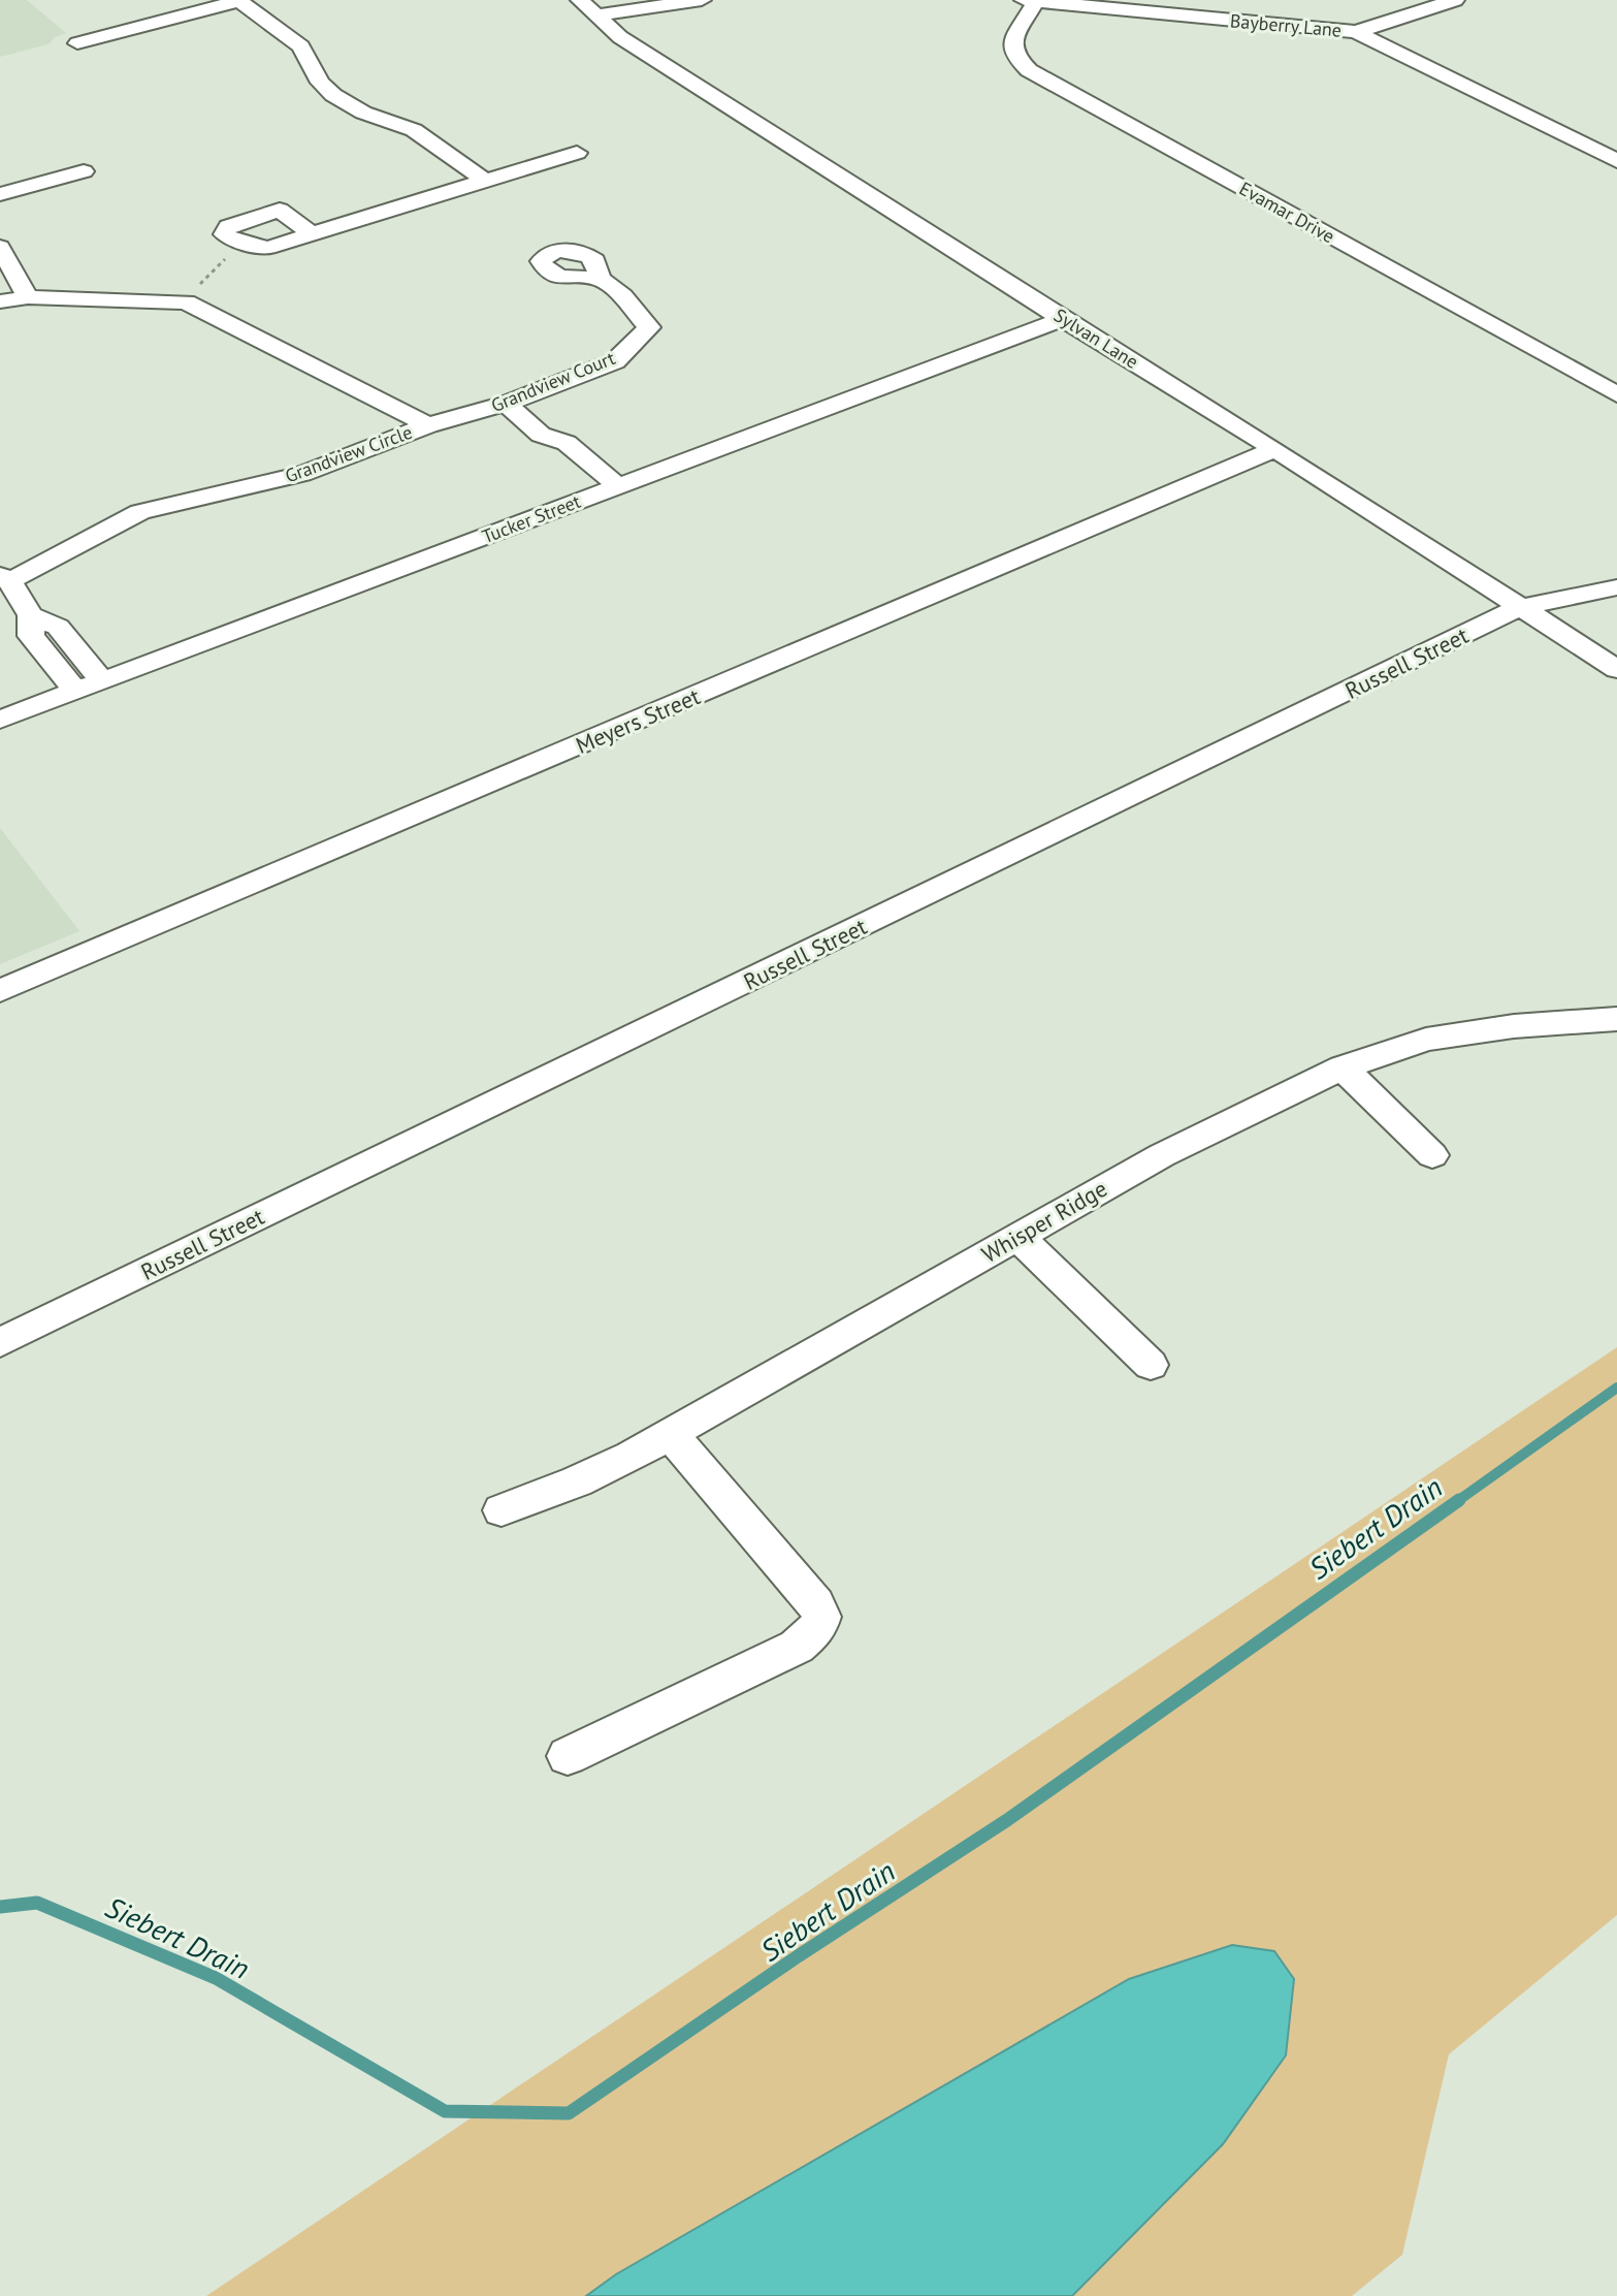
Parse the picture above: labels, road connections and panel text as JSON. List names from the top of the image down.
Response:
{
  "streets": {
    "street": [
      "Bayberry Lane",
      "Evamar Drive",
      "Sylvan Lane",
      "Grandview Court",
      "Grandview Circle",
      "Tucker Street",
      "Russell Street",
      "Meyers Street",
      "Whisper Ridge"
    ]
  },
  "crossings": [
    ["Bayberry Lane", "Evamar Drive"],
    ["Sylvan Lane", "Tucker Street"],
    ["Sylvan Lane", "Russell Street"],
    ["Sylvan Lane", "Meyers Street"],
    ["Grandview Court", "Grandview Circle"],
    ["Grandview Circle", "Tucker Street"]
  ],
  "water": ["Siebert Drain"]
}
